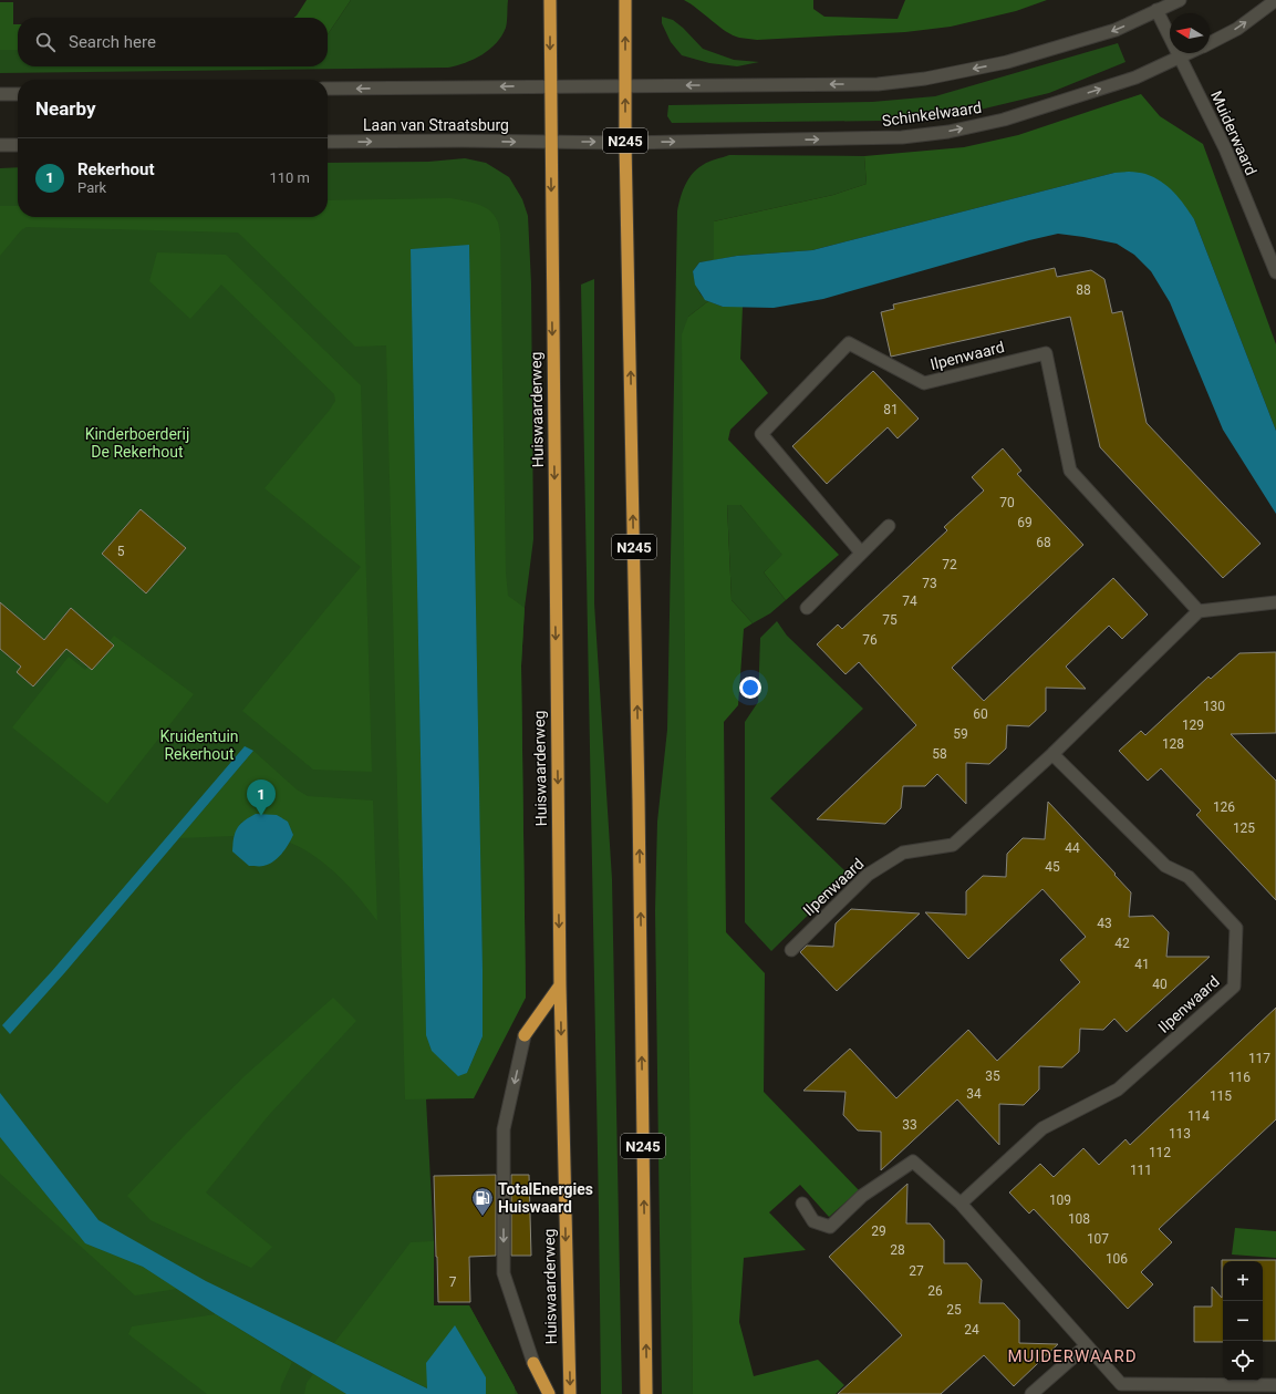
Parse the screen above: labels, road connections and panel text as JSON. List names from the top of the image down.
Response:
{
  "streets": {
    "highway": ["N245", "Huiswaarderweg"],
    "street": [
      "Schinkelwaard",
      "Laan van Straatsburg",
      "Muiderwaard",
      "Ilpenwaard"
    ]
  },
  "crossings": [
    ["Schinkelwaard", "Muiderwaard"],
    ["Schinkelwaard", "N245"],
    ["Laan van Straatsburg", "Huiswaarderweg"]
  ],
  "districts": ["MUIDERWAARD"],
  "parks": ["Kinderboerderij De Rekerhout", "Kruidentuin Rekerhout"],
  "places": {
    "fuel station": ["TotalEnergies Huiswaard"]
  },
  "house_numbers": [
    "88",
    "81",
    "70",
    "69",
    "68",
    "5",
    "72",
    "73",
    "74",
    "75",
    "76",
    "130",
    "60",
    "129",
    "59",
    "128",
    "58",
    "126",
    "125",
    "44",
    "45",
    "43",
    "42",
    "41",
    "40",
    "117",
    "35",
    "116",
    "34",
    "115",
    "114",
    "33",
    "113",
    "112",
    "111",
    "109",
    "108",
    "29",
    "107",
    "28",
    "106",
    "27",
    "7",
    "26",
    "25",
    "24"
  ],
  "north": "left",
  "page": {
    "search": "Search here",
    "heading": "Nearby",
    "list": [
      {
        "mark": "1",
        "name": "Rekerhout",
        "note": "Park",
        "value": "110 m"
      }
    ],
    "pins": "1",
    "map_buttons": ["+", "−"]
  }
}
